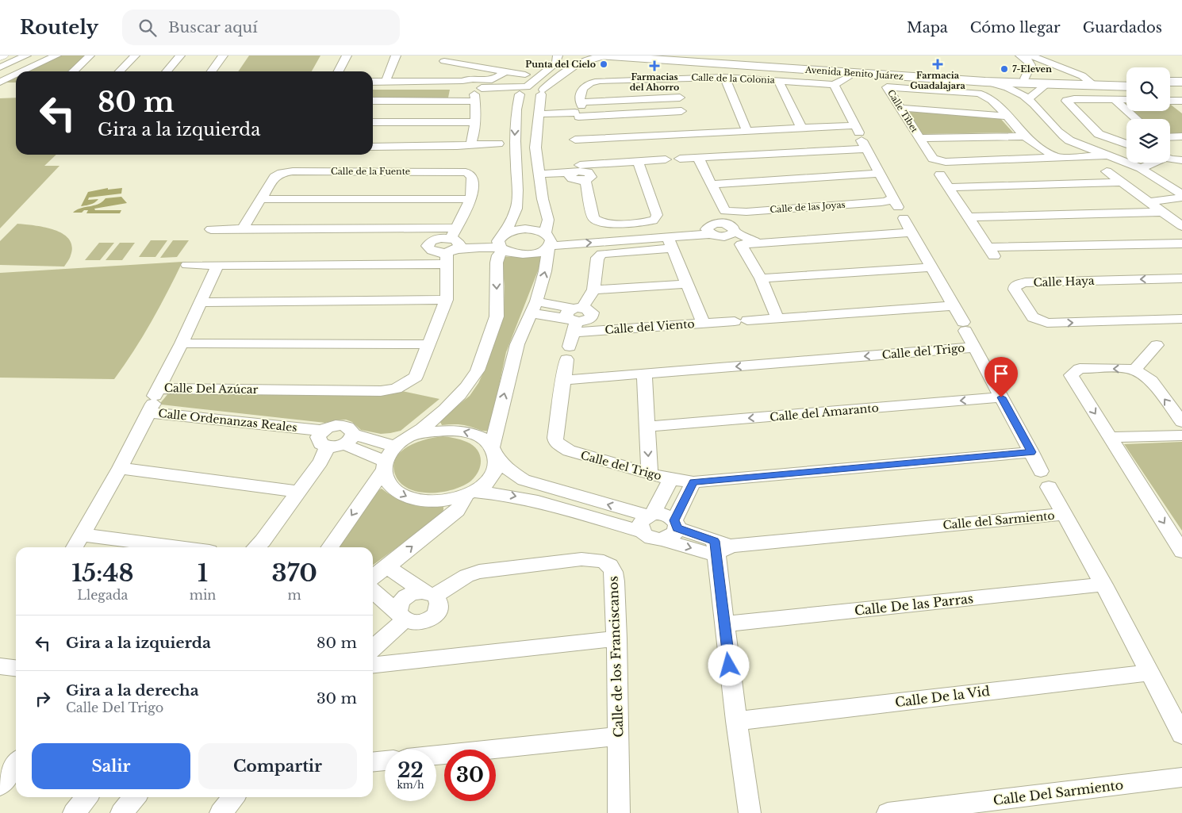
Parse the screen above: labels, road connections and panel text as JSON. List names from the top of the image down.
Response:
{
  "streets": {
    "main road": ["Avenida Benito Juárez"],
    "street": [
      "Calle de la Colonia",
      "Calle Tibet",
      "Calle de la Fuente",
      "Calle de las Joyas",
      "Calle Haya",
      "Calle del Viento",
      "Calle del Trigo",
      "Calle Del Azúcar",
      "Calle del Amaranto",
      "Calle Ordenanzas Reales",
      "Calle del Sarmiento",
      "Calle De las Parras",
      "Calle de los Franciscanos",
      "Calle De la Vid",
      "Calle Del Sarmiento"
    ]
  },
  "crossings": [
    ["Calle de la Fuente", "Calle Del Azúcar"],
    ["Calle del Viento", "Calle del Trigo"],
    ["Calle del Trigo", "Calle del Amaranto"],
    ["Calle Del Azúcar", "Calle Ordenanzas Reales"],
    ["Calle del Sarmiento", "Calle De las Parras"],
    ["Calle del Sarmiento", "Calle De la Vid"]
  ],
  "places": {
    "other": ["Punta del Cielo", "7-Eleven"],
    "health": ["Farmacia Guadalajara", "Farmacias del Ahorro"]
  },
  "page": {
    "header": "Routely",
    "search": "Buscar aquí",
    "nav": ["Mapa", "Cómo llegar", "Guardados"],
    "turn": ["80 m", "Gira a la izquierda"],
    "eta": [
      "15:48",
      "Llegada",
      "1",
      "min",
      "370",
      "m"
    ],
    "list": [
      {
        "name": "Gira a la izquierda",
        "value": "80 m"
      },
      {
        "name": "Gira a la derecha",
        "note": "Calle Del Trigo",
        "value": "30 m"
      }
    ],
    "buttons": ["Salir", "Compartir"],
    "speed": "22 km/h",
    "limit": "30"
  }
}
